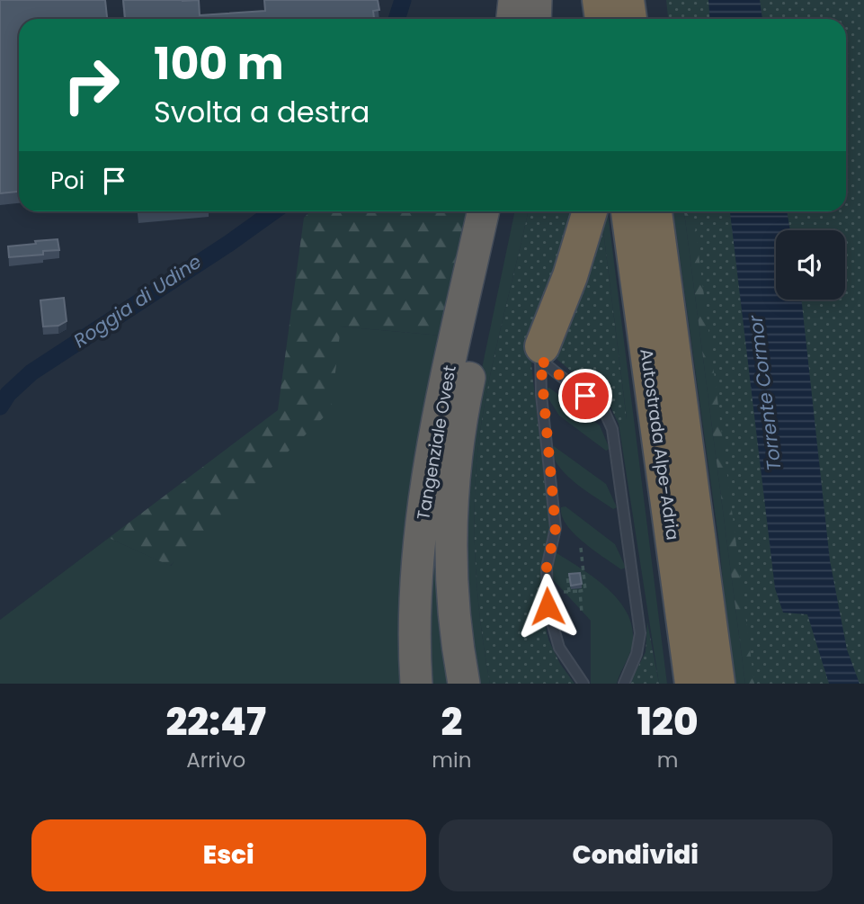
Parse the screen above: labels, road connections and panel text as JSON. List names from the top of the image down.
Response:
{
  "streets": {
    "highway": ["Tangenziale Ovest", "Autostrada Alpe-Adria"]
  },
  "water": ["Roggia di Udine", "Torrente Cormor"],
  "page": {
    "turn": ["100 m", "Svolta a destra"],
    "then": "Poi",
    "eta": [
      "22:47",
      "Arrivo",
      "2",
      "min",
      "120",
      "m"
    ],
    "buttons": ["Esci", "Condividi"]
  }
}
